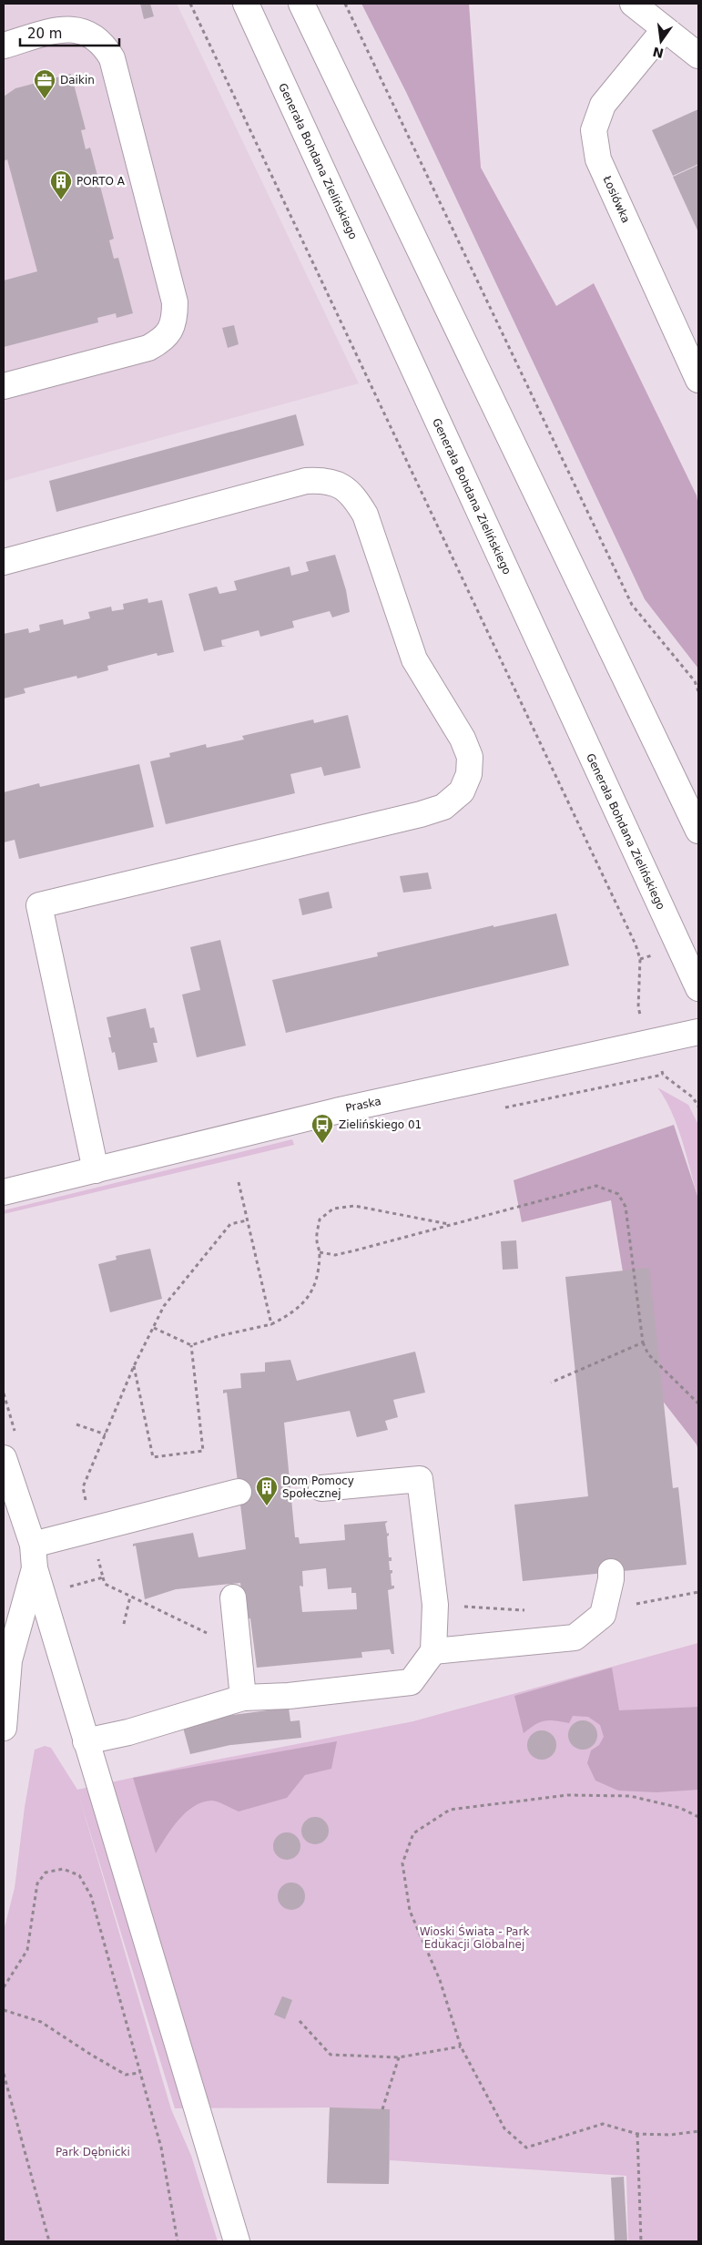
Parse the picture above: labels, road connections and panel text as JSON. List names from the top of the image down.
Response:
{
  "streets": {
    "main road": ["Generała Bohdana Zielińskiego", "Łosiówka", "Praska"]
  },
  "parks": ["Wioski Świata - Park Edukacji Globalnej", "Park Dębnicki"],
  "places": {
    "office": ["Daikin"],
    "building": ["PORTO A", "Dom Pomocy Społecznej"],
    "bus stop": ["Zielińskiego 01"]
  },
  "scale_bar": "20 m",
  "north": "bottom"
}
